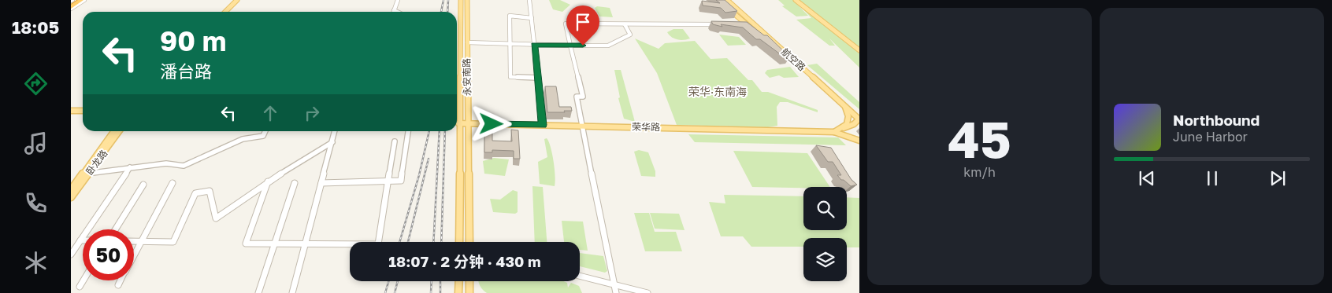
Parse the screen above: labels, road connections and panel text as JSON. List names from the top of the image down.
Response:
{
  "streets": {
    "main road": [
      "航空路",
      "永安南路",
      "荣华路",
      "卧龙路"
    ]
  },
  "crossings": [
    ["永安南路", "荣华路"]
  ],
  "districts": ["荣华·东南海"],
  "page": {
    "tabs": "18:05",
    "tile": ["45", "km/h"],
    "turn": ["90 m", "潘台路"],
    "song": ["Northbound", "June Harbor"],
    "limit": "50",
    "trip": "18:07 · 2 分钟 · 430 m"
  }
}
